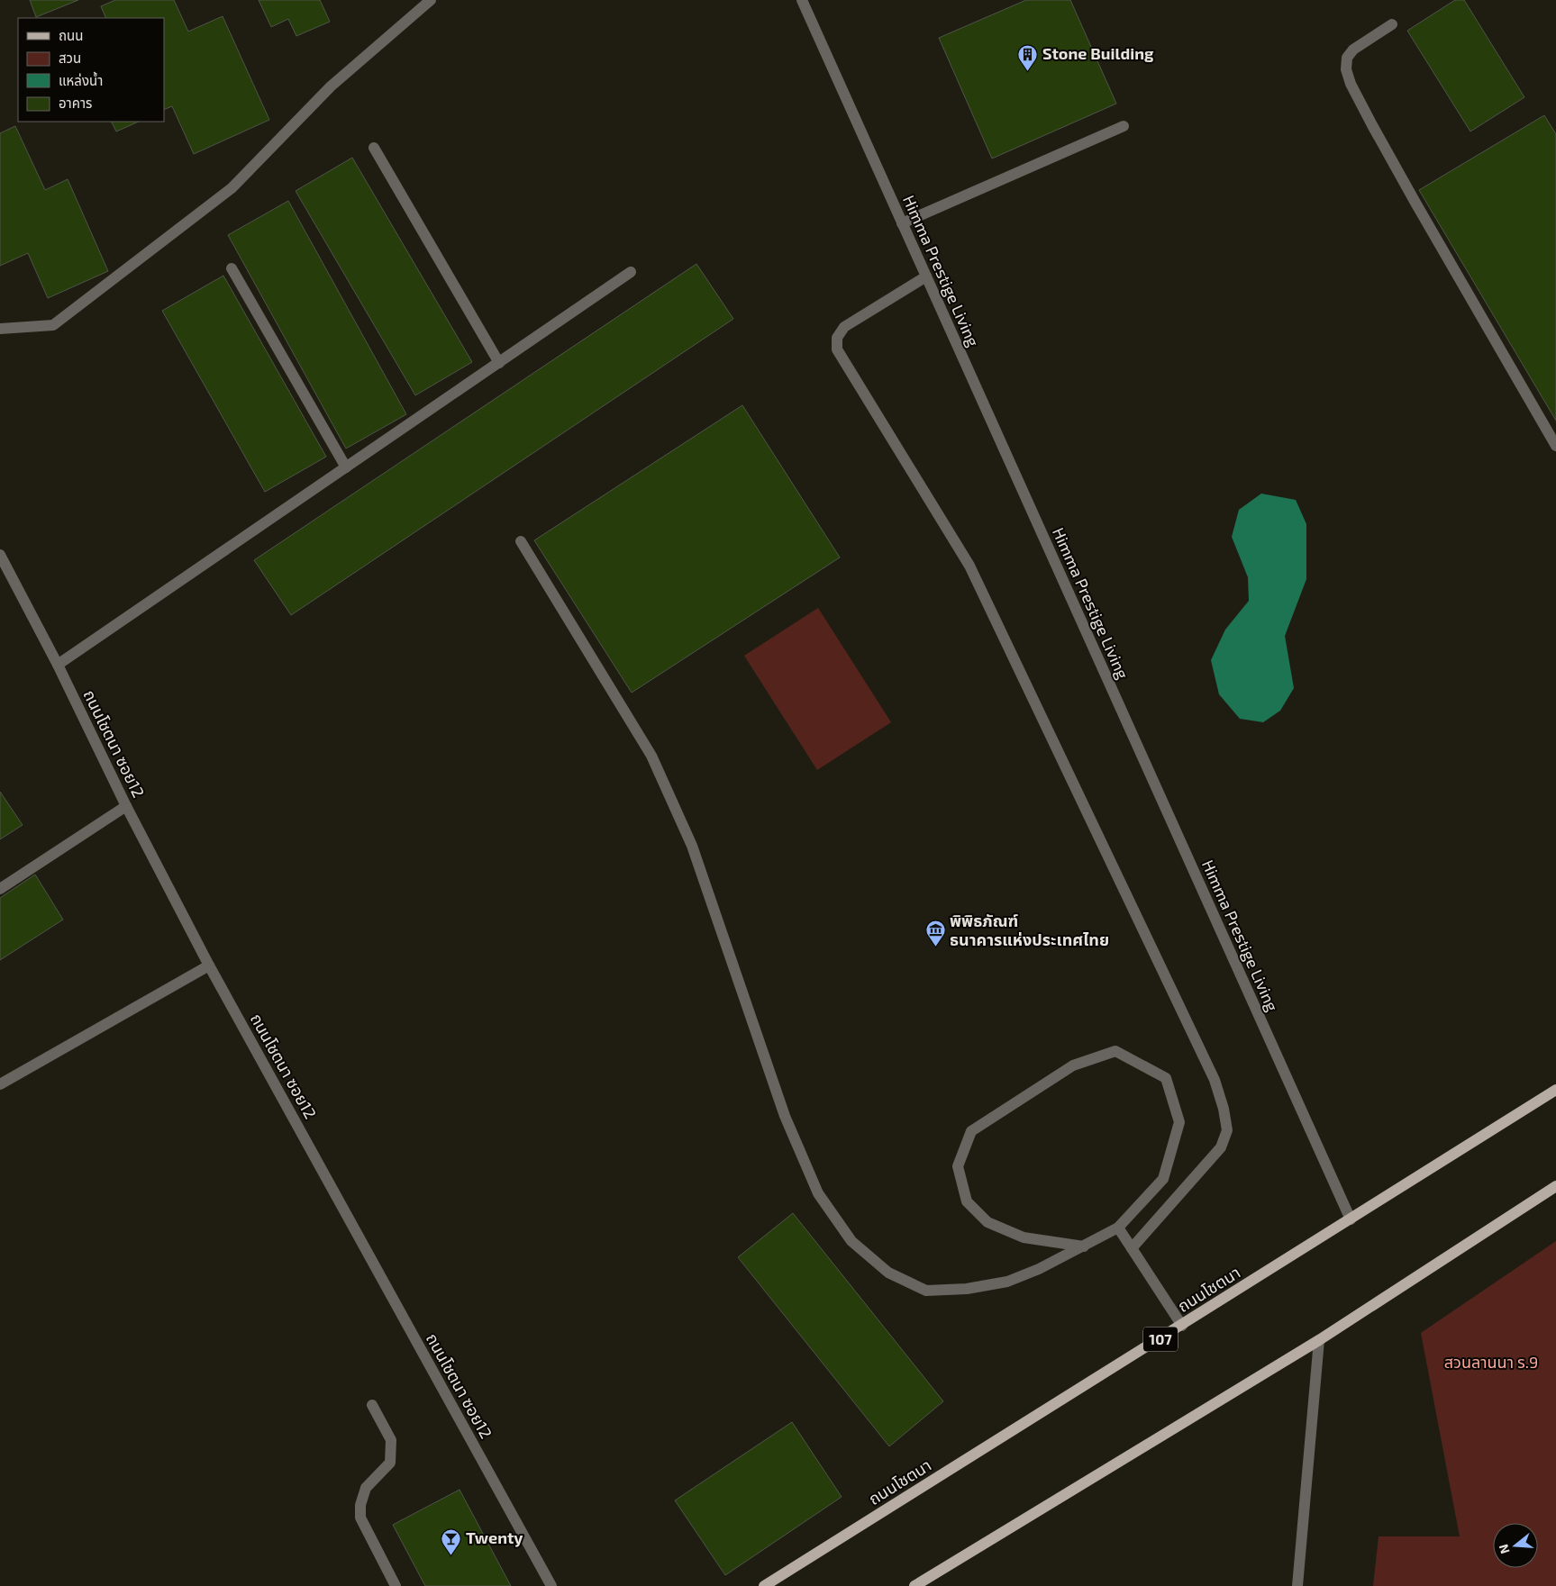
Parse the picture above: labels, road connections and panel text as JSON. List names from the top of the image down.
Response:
{
  "streets": {
    "main road": ["ถนนโชตนา", "107"],
    "street": ["Himma Prestige Living", "ถนนโชตนา ซอย12"]
  },
  "crossings": [
    ["Himma Prestige Living", "ถนนโชตนา"]
  ],
  "parks": ["สวนลานนา ร.9"],
  "places": {
    "building": ["Stone Building"],
    "museum": ["พิพิธภัณฑ์ ธนาคารแห่งประเทศไทย"],
    "bar": ["Twenty"]
  },
  "legend": [
    "ถนน",
    "สวน",
    "แหล่งน้ำ",
    "อาคาร"
  ],
  "north": "left"
}
